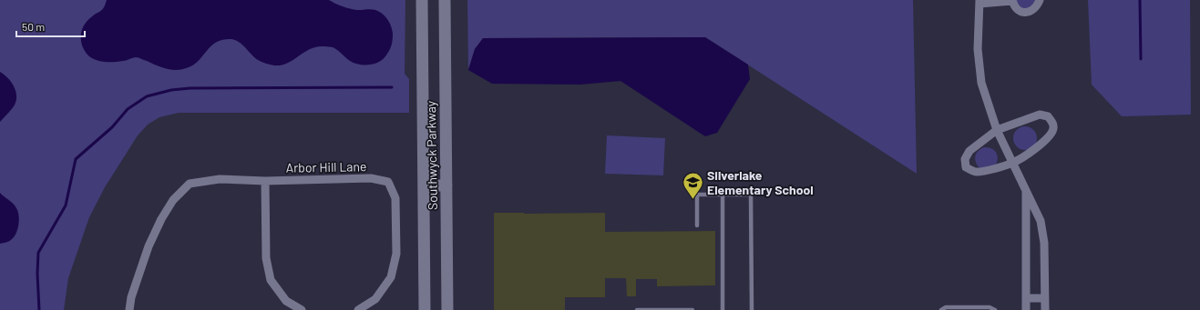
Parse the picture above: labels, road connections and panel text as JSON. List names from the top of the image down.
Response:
{
  "streets": {
    "street": ["Southwyck Parkway", "Arbor Hill Lane"]
  },
  "places": {
    "school or university": ["Silverlake Elementary School"]
  },
  "scale_bar": "50 m"
}
